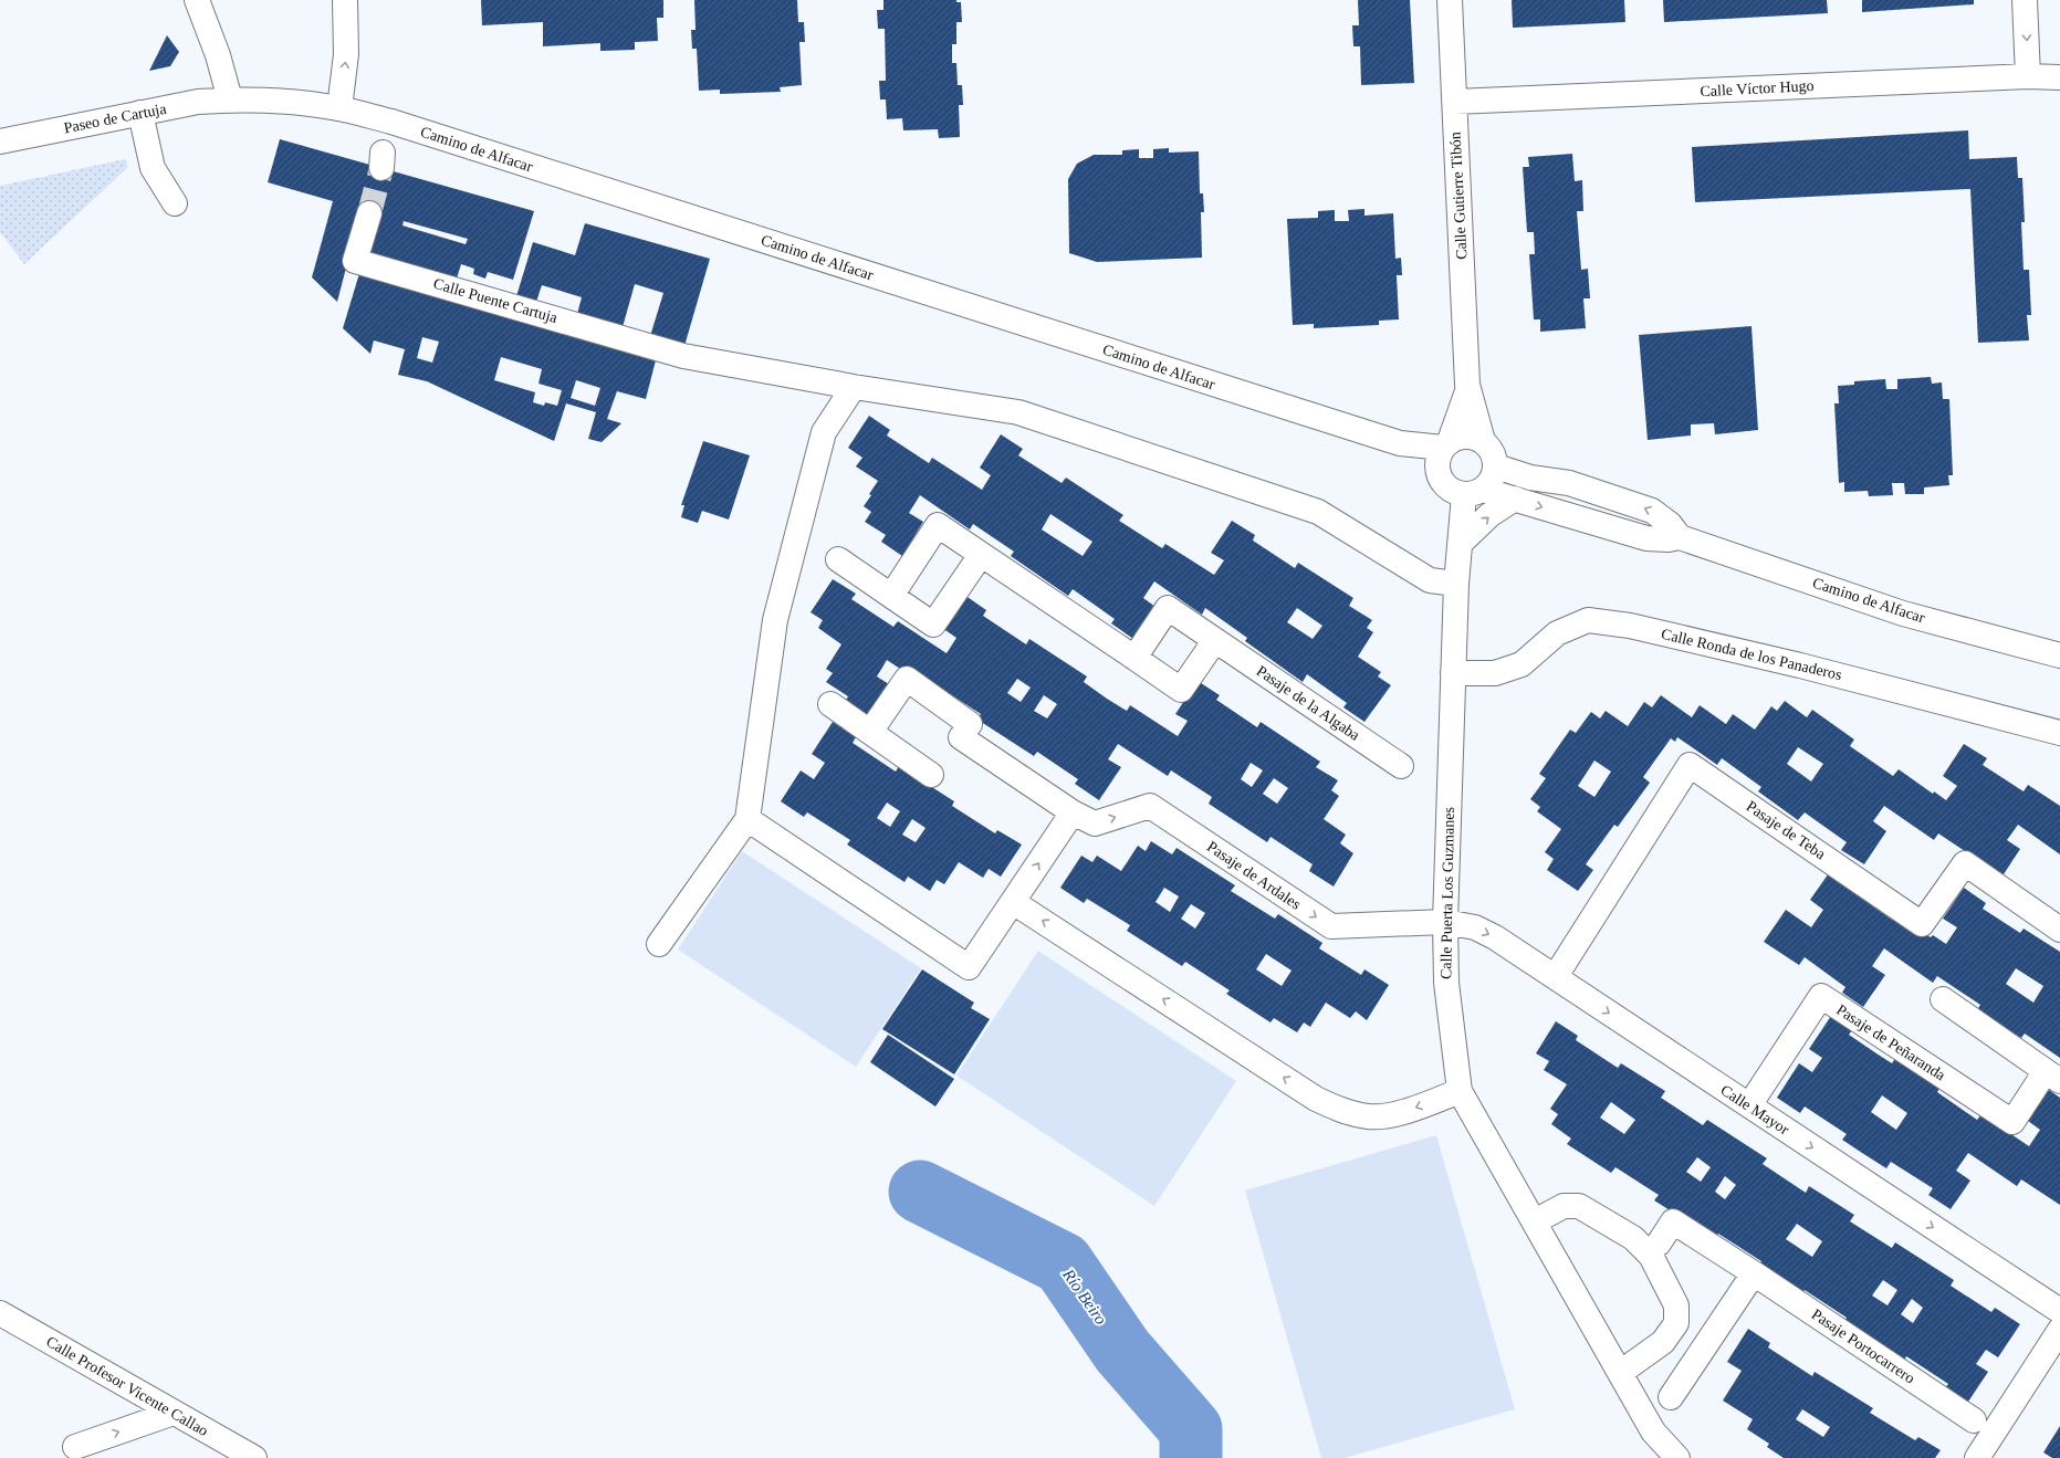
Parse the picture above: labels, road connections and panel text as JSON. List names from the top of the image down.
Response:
{
  "streets": {
    "street": [
      "Calle Víctor Hugo",
      "Paseo de Cartuja",
      "Camino de Alfacar",
      "Calle Gutierre Tibón",
      "Calle Puente Cartuja",
      "Calle Ronda de los Panaderos",
      "Pasaje de la Algaba",
      "Pasaje de Teba",
      "Pasaje de Ardales",
      "Calle Puerta Los Guzmanes",
      "Pasaje de Peñaranda",
      "Calle Mayor",
      "Pasaje Portocarrero",
      "Calle Profesor Vicente Callao"
    ]
  },
  "crossings": [
    ["Calle Víctor Hugo", "Calle Gutierre Tibón"],
    ["Paseo de Cartuja", "Camino de Alfacar"],
    ["Camino de Alfacar", "Calle Gutierre Tibón"],
    ["Camino de Alfacar", "Calle Puerta Los Guzmanes"],
    ["Calle Gutierre Tibón", "Calle Puerta Los Guzmanes"],
    ["Calle Ronda de los Panaderos", "Calle Puerta Los Guzmanes"],
    ["Pasaje de Ardales", "Calle Puerta Los Guzmanes"],
    ["Pasaje de Ardales", "Calle Mayor"],
    ["Calle Puerta Los Guzmanes", "Calle Mayor"]
  ],
  "one_way": ["Calle Mayor"],
  "water": ["Río Beiro"]
}
